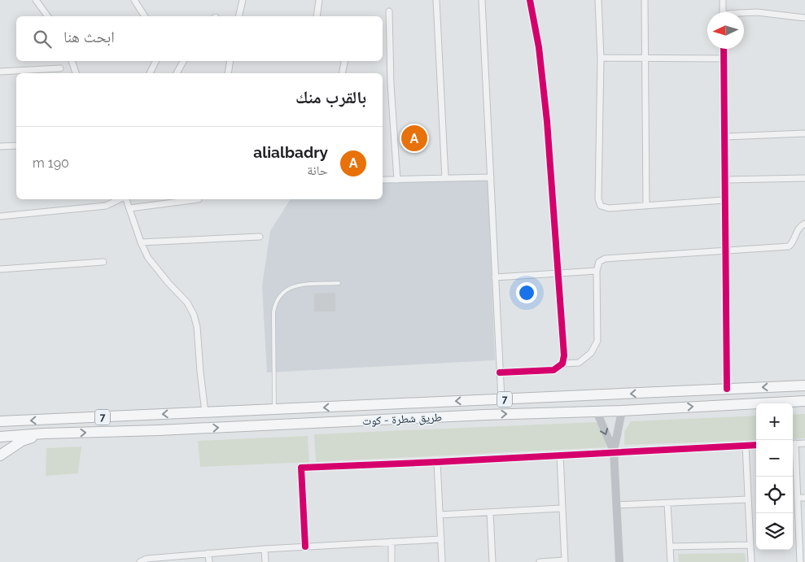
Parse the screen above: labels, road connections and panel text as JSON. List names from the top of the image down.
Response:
{
  "streets": {
    "highway": ["7", "طريق شطرة - كوت"]
  },
  "north": "left",
  "page": {
    "search": "ابحث هنا",
    "heading": "بالقرب منك",
    "pins": "A",
    "list": [
      {
        "mark": "A",
        "name": "alialbadry",
        "note": "حانة",
        "value": "190 m"
      }
    ],
    "map_buttons": ["+", "−"]
  }
}
